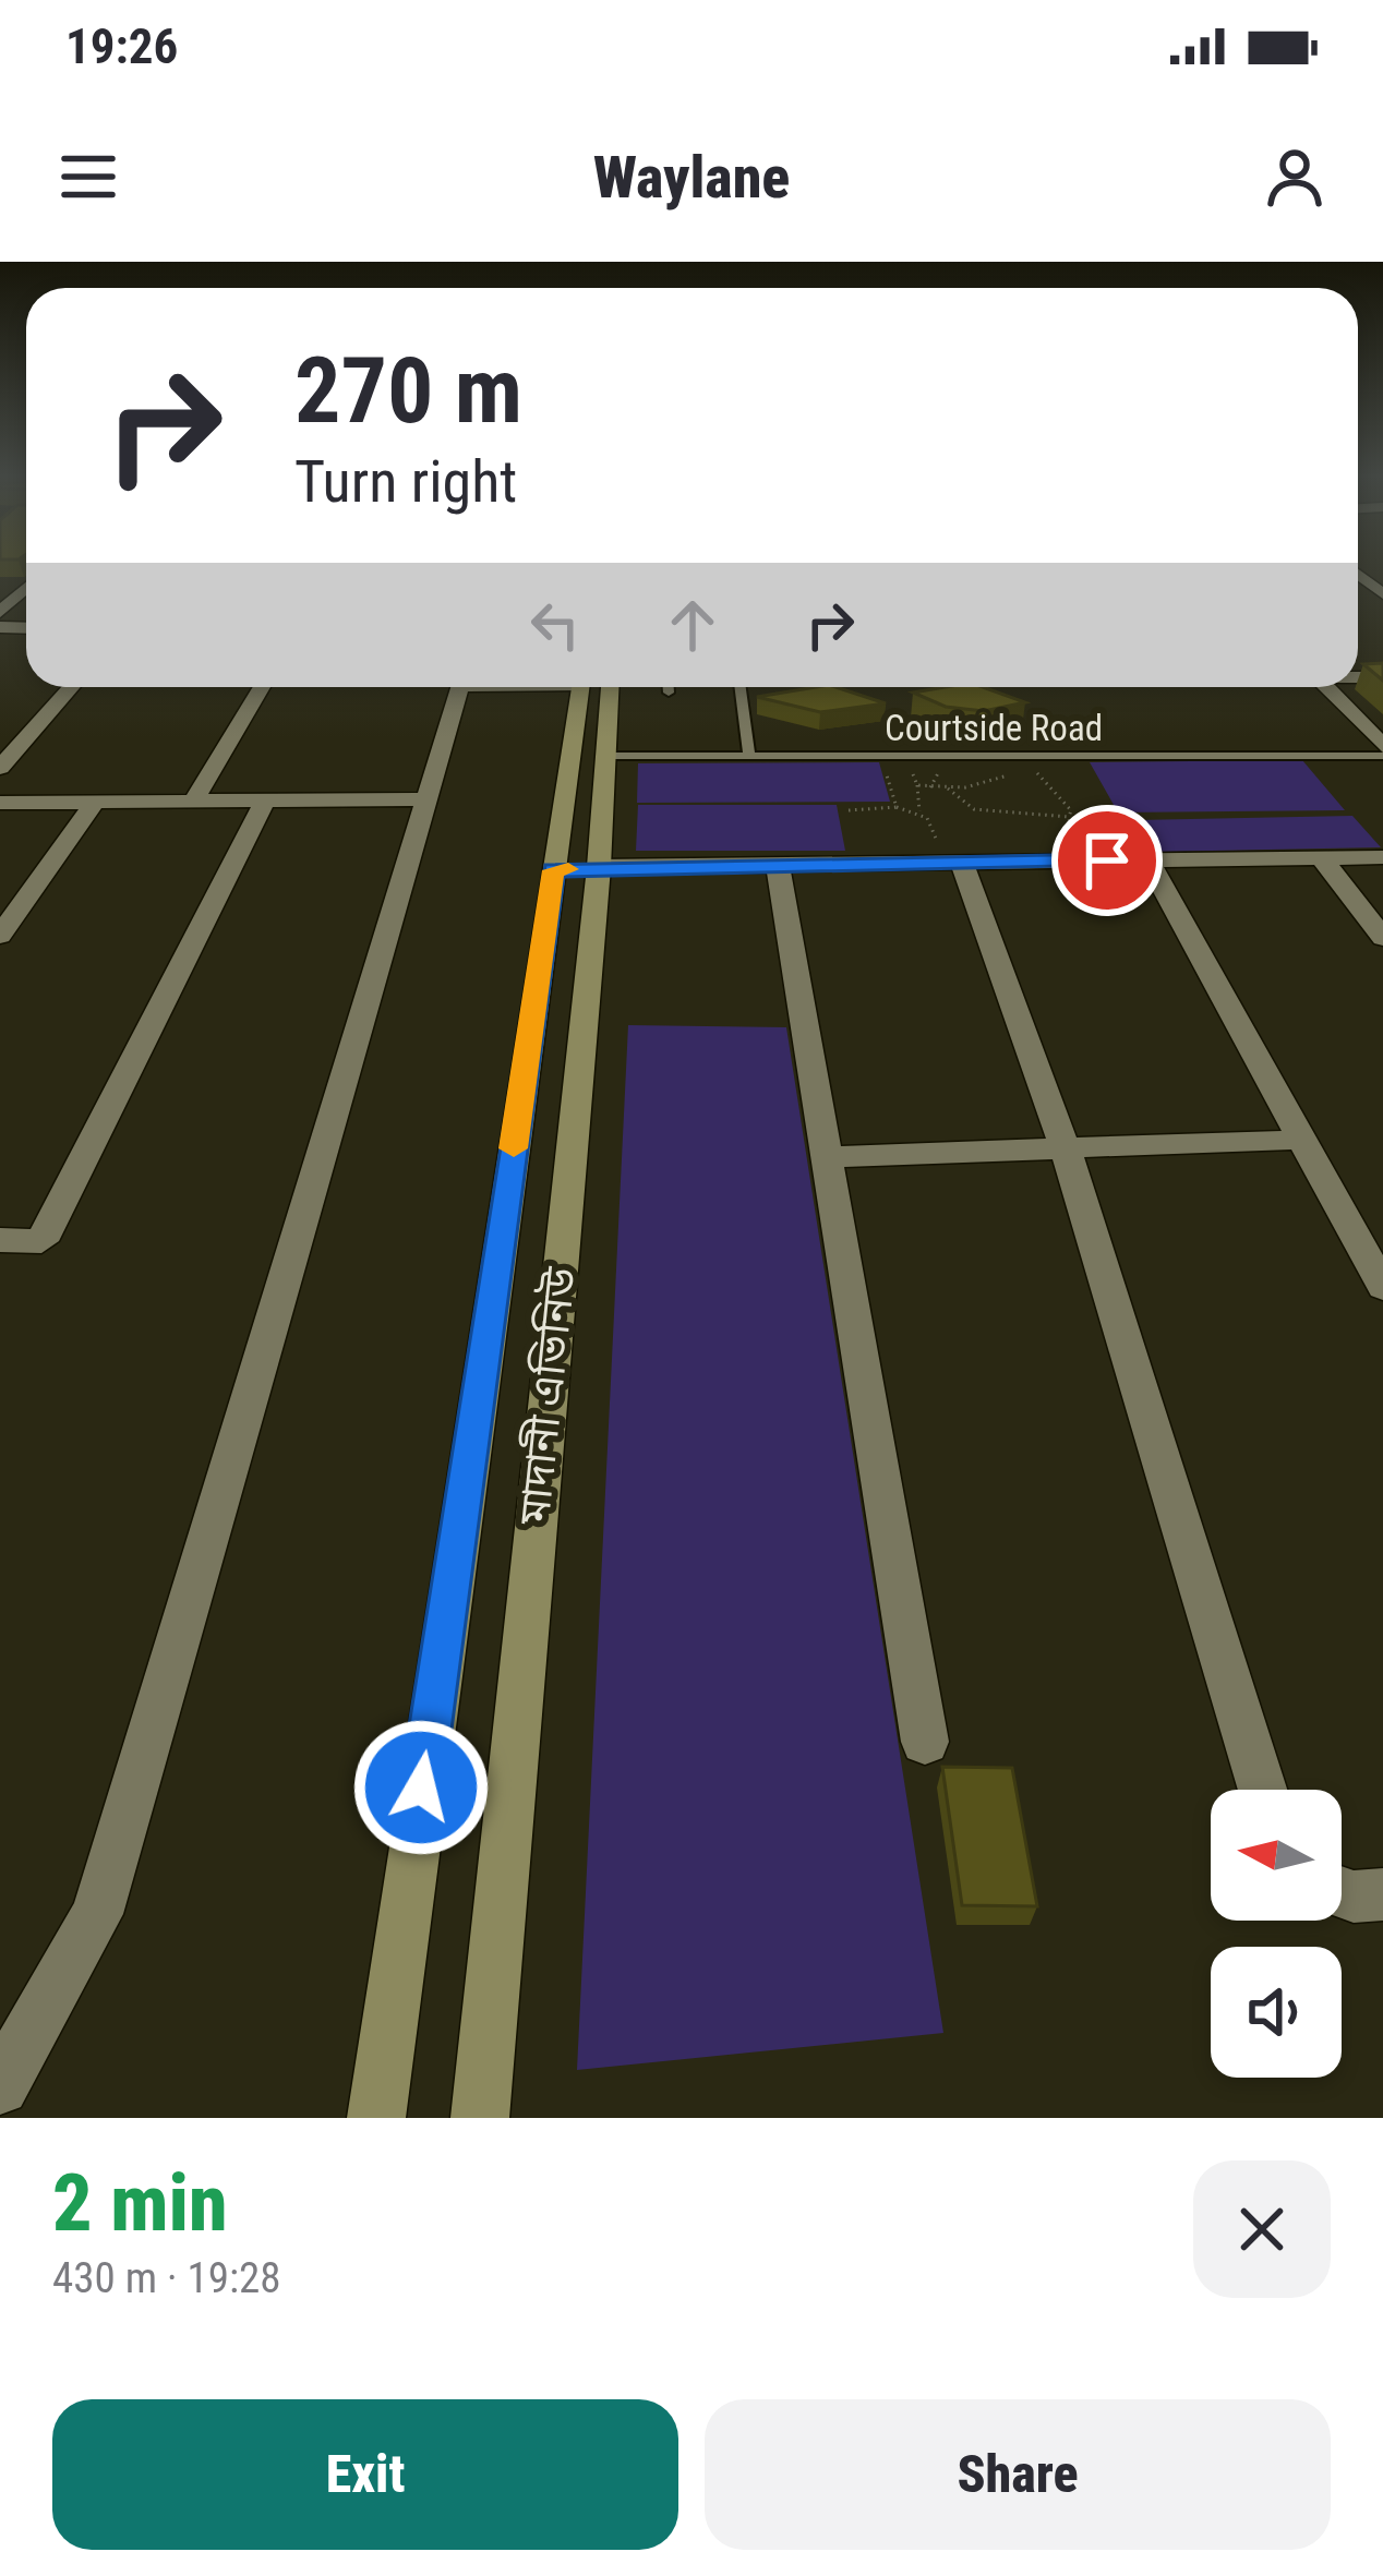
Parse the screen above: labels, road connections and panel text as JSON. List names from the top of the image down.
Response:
{
  "streets": {
    "main road": ["মাদানী এভিনিউ"],
    "lane": ["Courtside Road"]
  },
  "crossings": [
    ["Courtside Road", "মাদানী এভিনিউ"]
  ],
  "north": "left",
  "page": {
    "status": "19:26",
    "header": "Waylane",
    "turn": ["270 m", "Turn right"],
    "heading": ["2 min", "430 m · 19:28"],
    "buttons": ["Exit", "Share"]
  }
}
